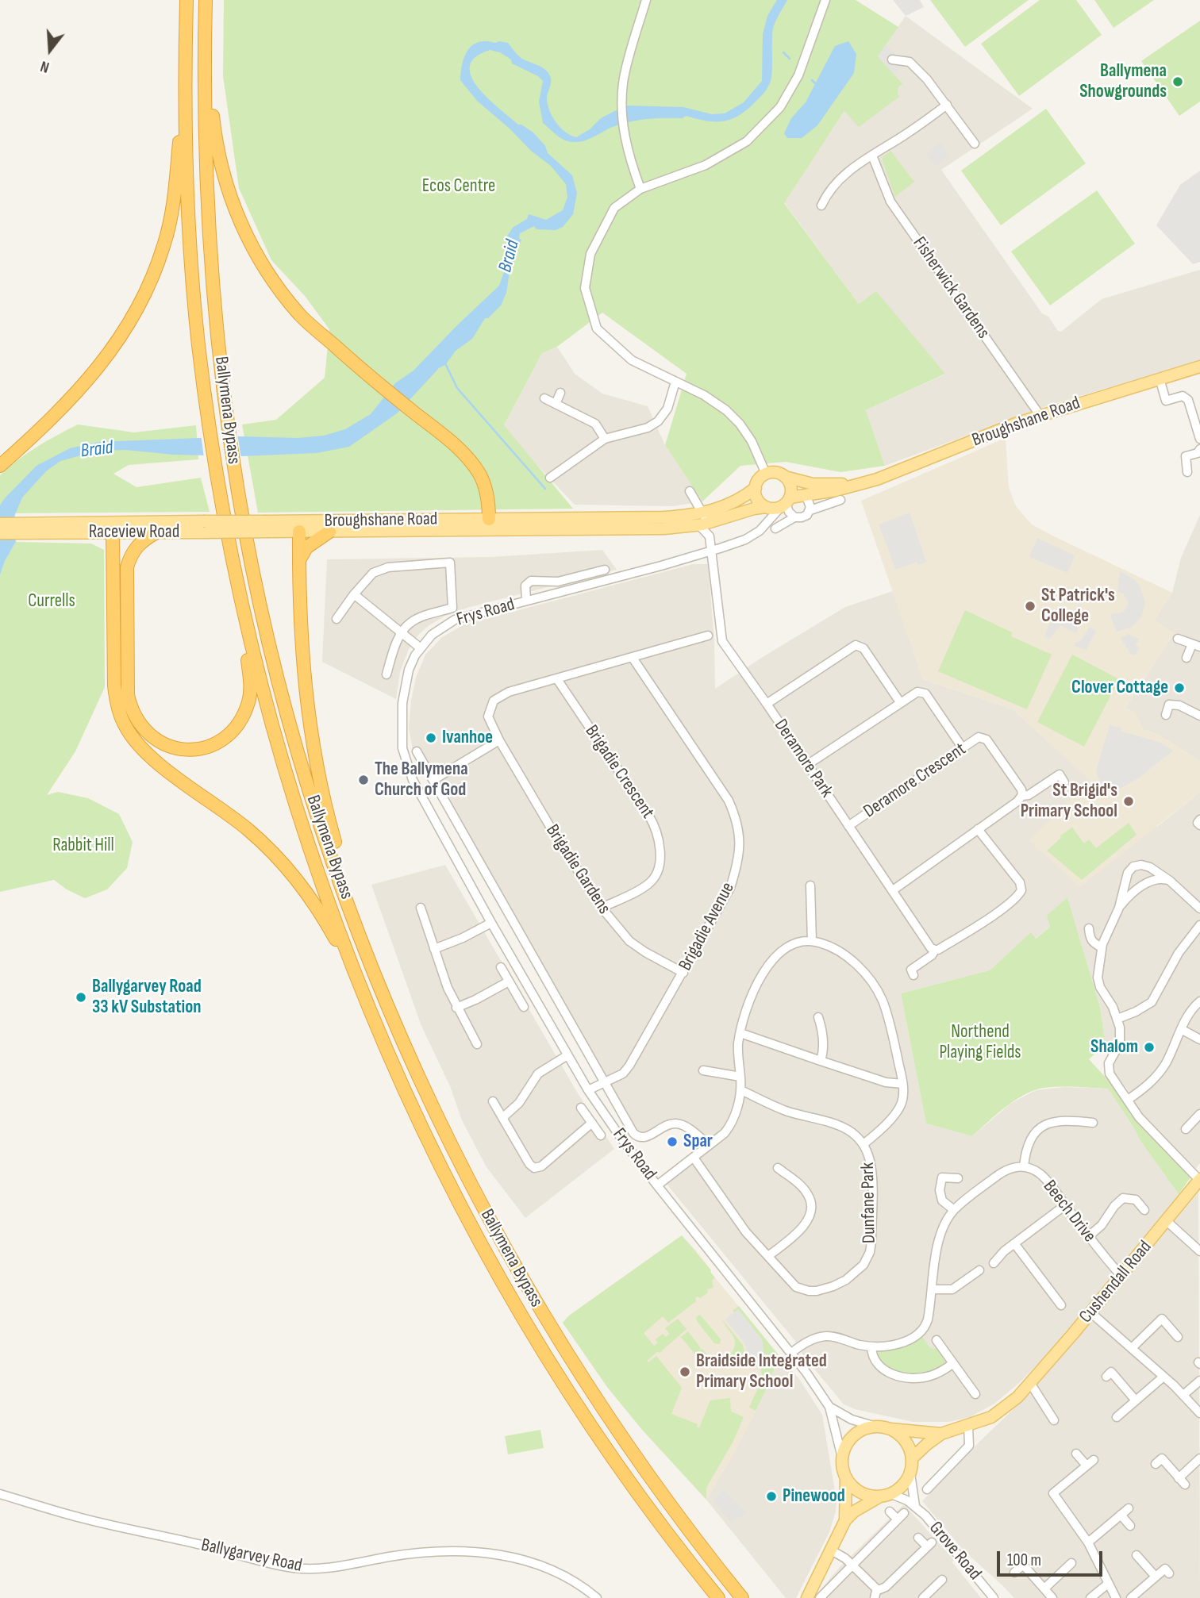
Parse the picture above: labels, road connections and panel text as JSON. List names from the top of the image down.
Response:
{
  "streets": {
    "highway": ["Ballymena Bypass"],
    "main road": ["Broughshane Road", "Raceview Road", "Cushendall Road"],
    "street": [
      "Fisherwick Gardens",
      "Frys Road",
      "Deramore Park",
      "Brigadie Crescent",
      "Deramore Crescent",
      "Brigadie Gardens",
      "Brigadie Avenue",
      "Dunfane Park",
      "Beech Drive",
      "Grove Road",
      "Ballygarvey Road"
    ]
  },
  "crossings": [
    ["Fisherwick Gardens", "Broughshane Road"],
    ["Broughshane Road", "Raceview Road"],
    ["Broughshane Road", "Frys Road"],
    ["Broughshane Road", "Deramore Park"],
    ["Frys Road", "Deramore Park"],
    ["Frys Road", "Brigadie Avenue"],
    ["Frys Road", "Beech Drive"],
    ["Frys Road", "Cushendall Road"],
    ["Frys Road", "Grove Road"],
    ["Deramore Park", "Deramore Crescent"],
    ["Brigadie Crescent", "Brigadie Gardens"],
    ["Brigadie Gardens", "Brigadie Avenue"],
    ["Beech Drive", "Cushendall Road"],
    ["Cushendall Road", "Grove Road"]
  ],
  "water": ["Braid"],
  "parks": [
    "Ecos Centre",
    "Currells",
    "Rabbit Hill",
    "Northend Playing Fields"
  ],
  "places": [
    "Ballymena Showgrounds",
    "St Patrick's College",
    "Clover Cottage",
    "Ivanhoe",
    "The Ballymena Church of God",
    "St Brigid's Primary School",
    "Ballygarvey Road 33 kV Substation",
    "Shalom",
    "Spar",
    "Braidside Integrated Primary School",
    "Pinewood"
  ],
  "scale_bar": "100 m",
  "north": "bottom"
}
